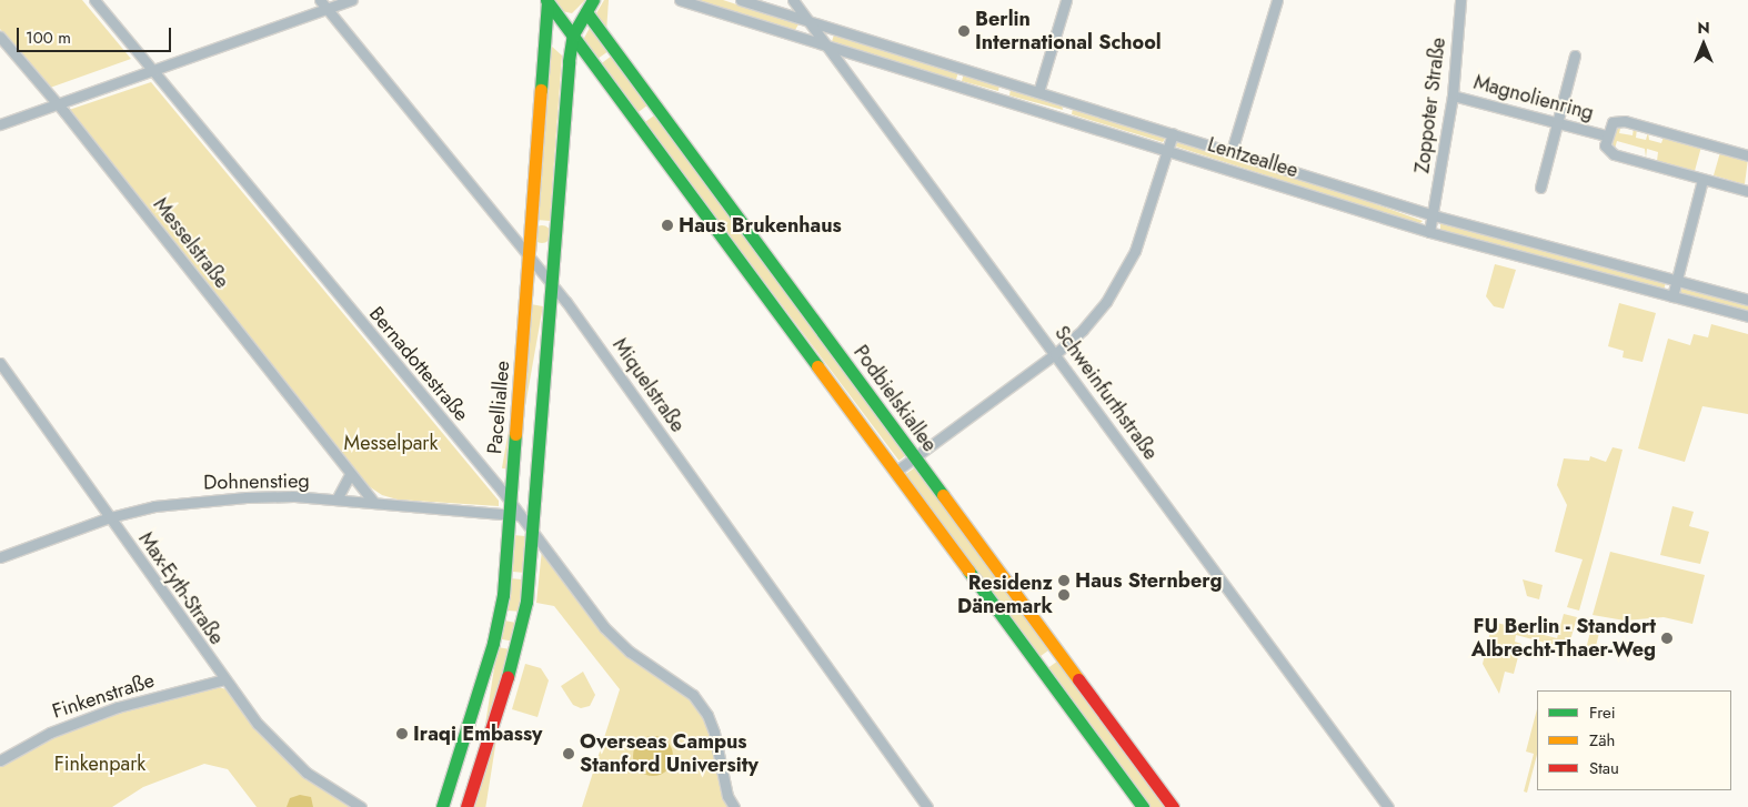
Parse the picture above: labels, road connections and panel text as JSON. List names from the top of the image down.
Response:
{
  "streets": {
    "street": [
      "Magnolienring",
      "Zoppoter Straße",
      "Lentzeallee",
      "Messelstraße",
      "Bernadottestraße",
      "Miquelstraße",
      "Schweinfurthstraße",
      "Podbielskiallee",
      "Pacelliallee",
      "Dohnenstieg",
      "Max-Eyth-Straße",
      "Finkenstraße"
    ]
  },
  "crossings": [
    ["Magnolienring", "Zoppoter Straße"],
    ["Zoppoter Straße", "Lentzeallee"],
    ["Lentzeallee", "Schweinfurthstraße"],
    ["Messelstraße", "Dohnenstieg"],
    ["Bernadottestraße", "Pacelliallee"],
    ["Bernadottestraße", "Dohnenstieg"],
    ["Miquelstraße", "Pacelliallee"],
    ["Pacelliallee", "Dohnenstieg"],
    ["Dohnenstieg", "Max-Eyth-Straße"],
    ["Max-Eyth-Straße", "Finkenstraße"]
  ],
  "parks": ["Messelpark", "Finkenpark"],
  "places": [
    "Berlin International School",
    "Haus Brukenhaus",
    "Haus Sternberg",
    "Residenz Dänemark",
    "FU Berlin - Standort Albrecht-Thaer-Weg",
    "Iraqi Embassy",
    "Overseas Campus Stanford University"
  ],
  "legend": ["Frei", "Zäh", "Stau"],
  "scale_bar": "100 m",
  "north": "top"
}
